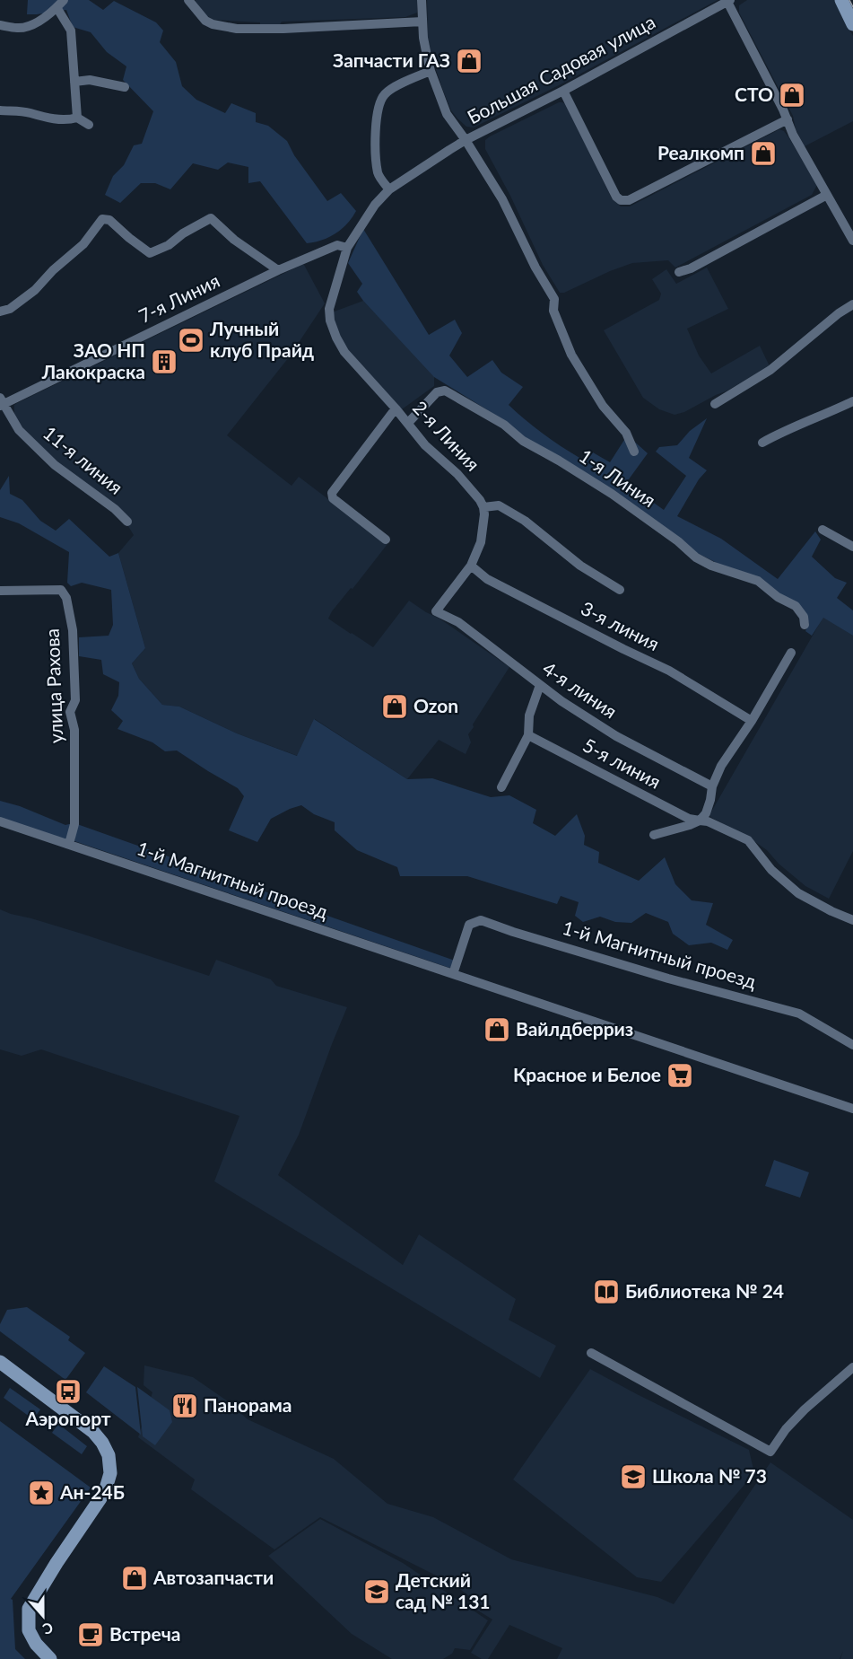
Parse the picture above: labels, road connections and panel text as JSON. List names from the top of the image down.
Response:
{
  "streets": {
    "street": [
      "Большая Садовая улица",
      "7-я Линия",
      "2-я Линия",
      "11-я линия",
      "1-я Линия",
      "3-я линия",
      "улица Рахова",
      "4-я линия",
      "5-я линия",
      "1-й Магнитный проезд"
    ]
  },
  "crossings": [
    ["Большая Садовая улица", "2-я Линия"],
    ["7-я Линия", "2-я Линия"],
    ["7-я Линия", "11-я линия"],
    ["2-я Линия", "1-я Линия"],
    ["3-я линия", "4-я линия"],
    ["улица Рахова", "1-й Магнитный проезд"]
  ],
  "places": {
    "shop": [
      "Запчасти ГАЗ",
      "СТО",
      "Реалкомп",
      "Ozon",
      "Вайлдберриз",
      "Автозапчасти"
    ],
    "sports": ["Лучный клуб Прайд"],
    "building": ["ЗАО НП Лакокраска"],
    "supermarket": ["Красное и Белое"],
    "library": ["Библиотека № 24"],
    "bus stop": ["Аэропорт"],
    "restaurant": ["Панорама"],
    "school or university": ["Школа № 73", "Детский сад № 131"],
    "place": ["Ан-24Б"],
    "cafe": ["Встреча"]
  },
  "north": "bottom"
}
